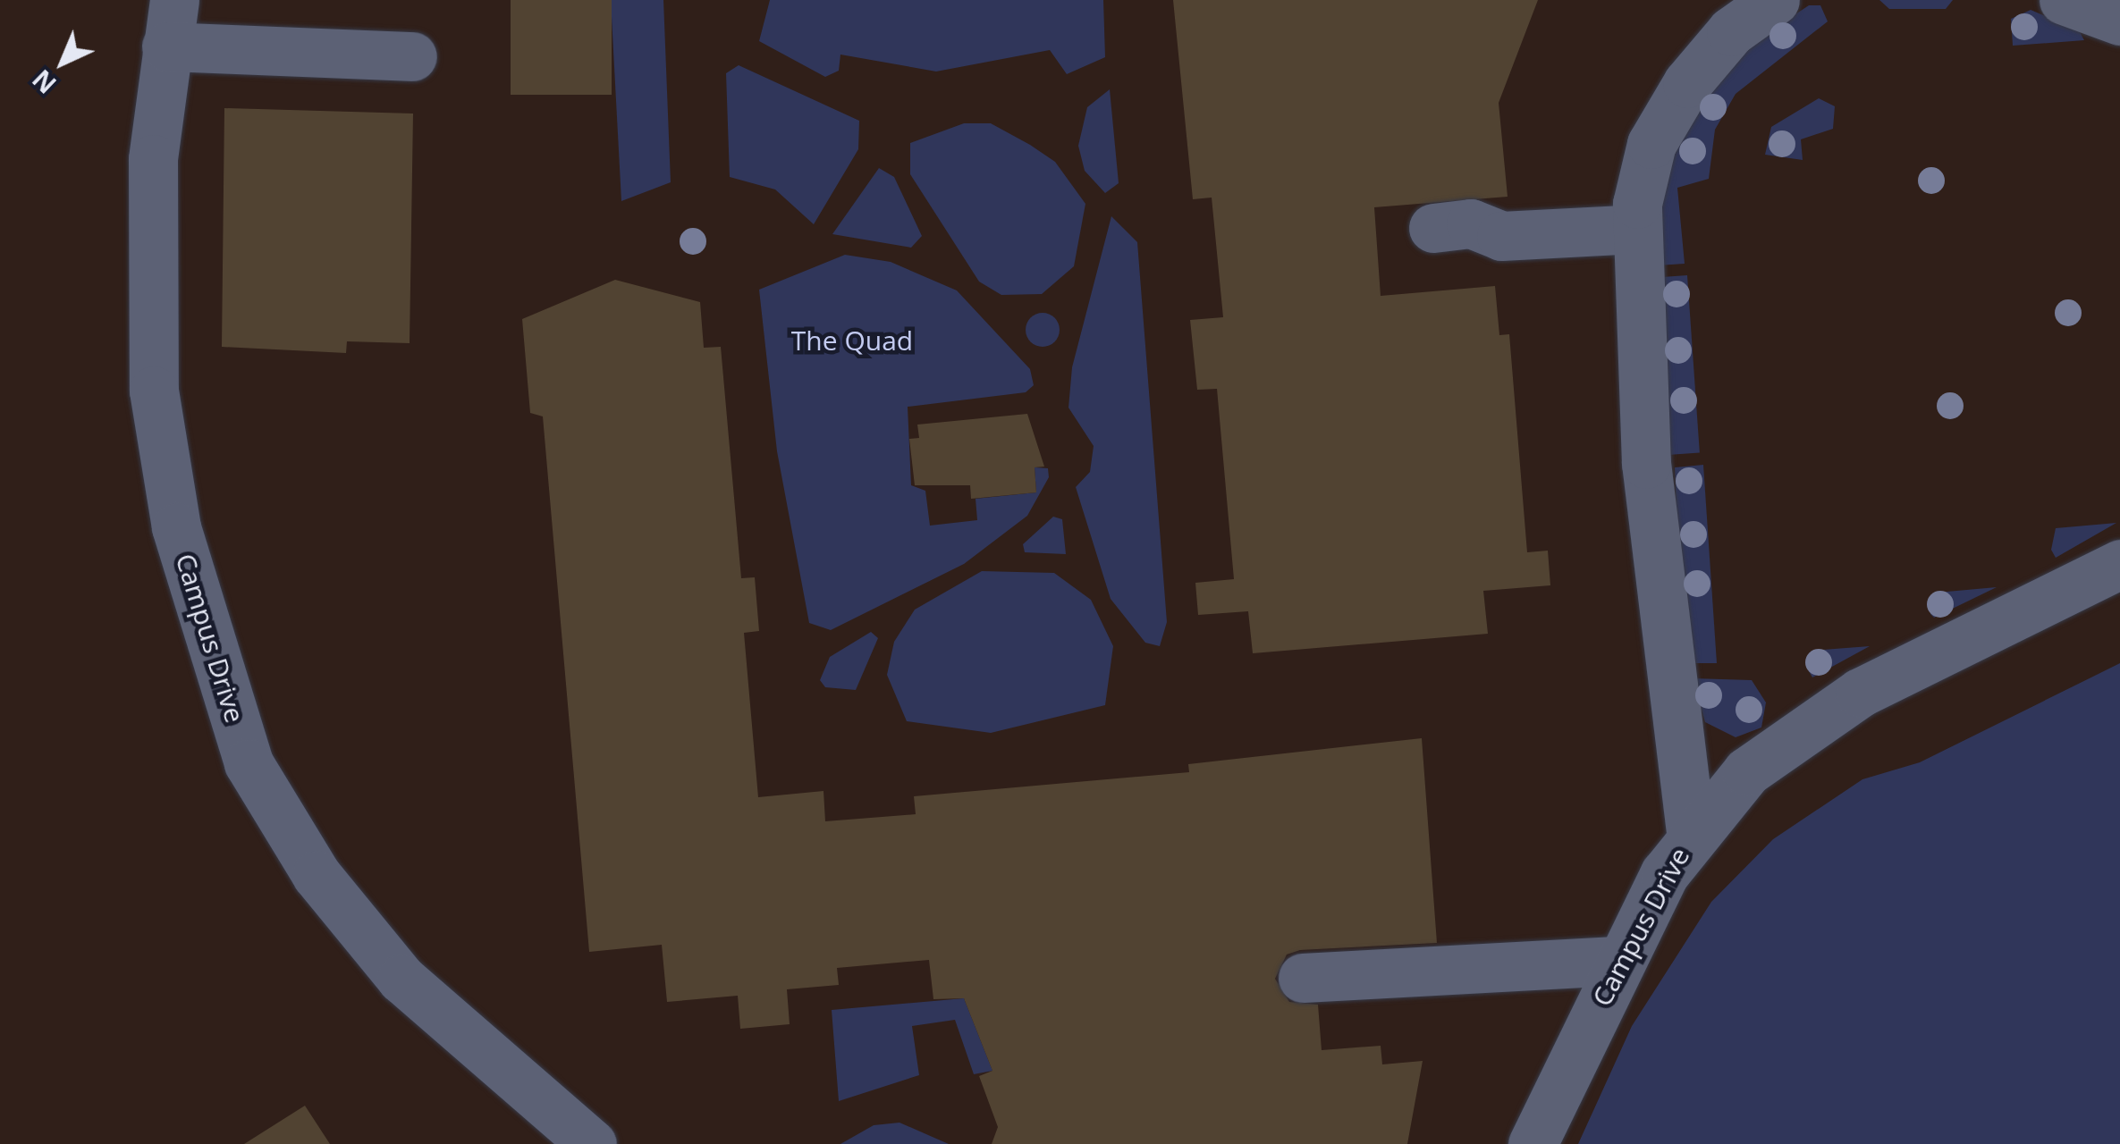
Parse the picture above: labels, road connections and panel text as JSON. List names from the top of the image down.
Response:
{
  "streets": {
    "street": ["Campus Drive"]
  },
  "parks": ["The Quad"],
  "north": "bottom left"
}
